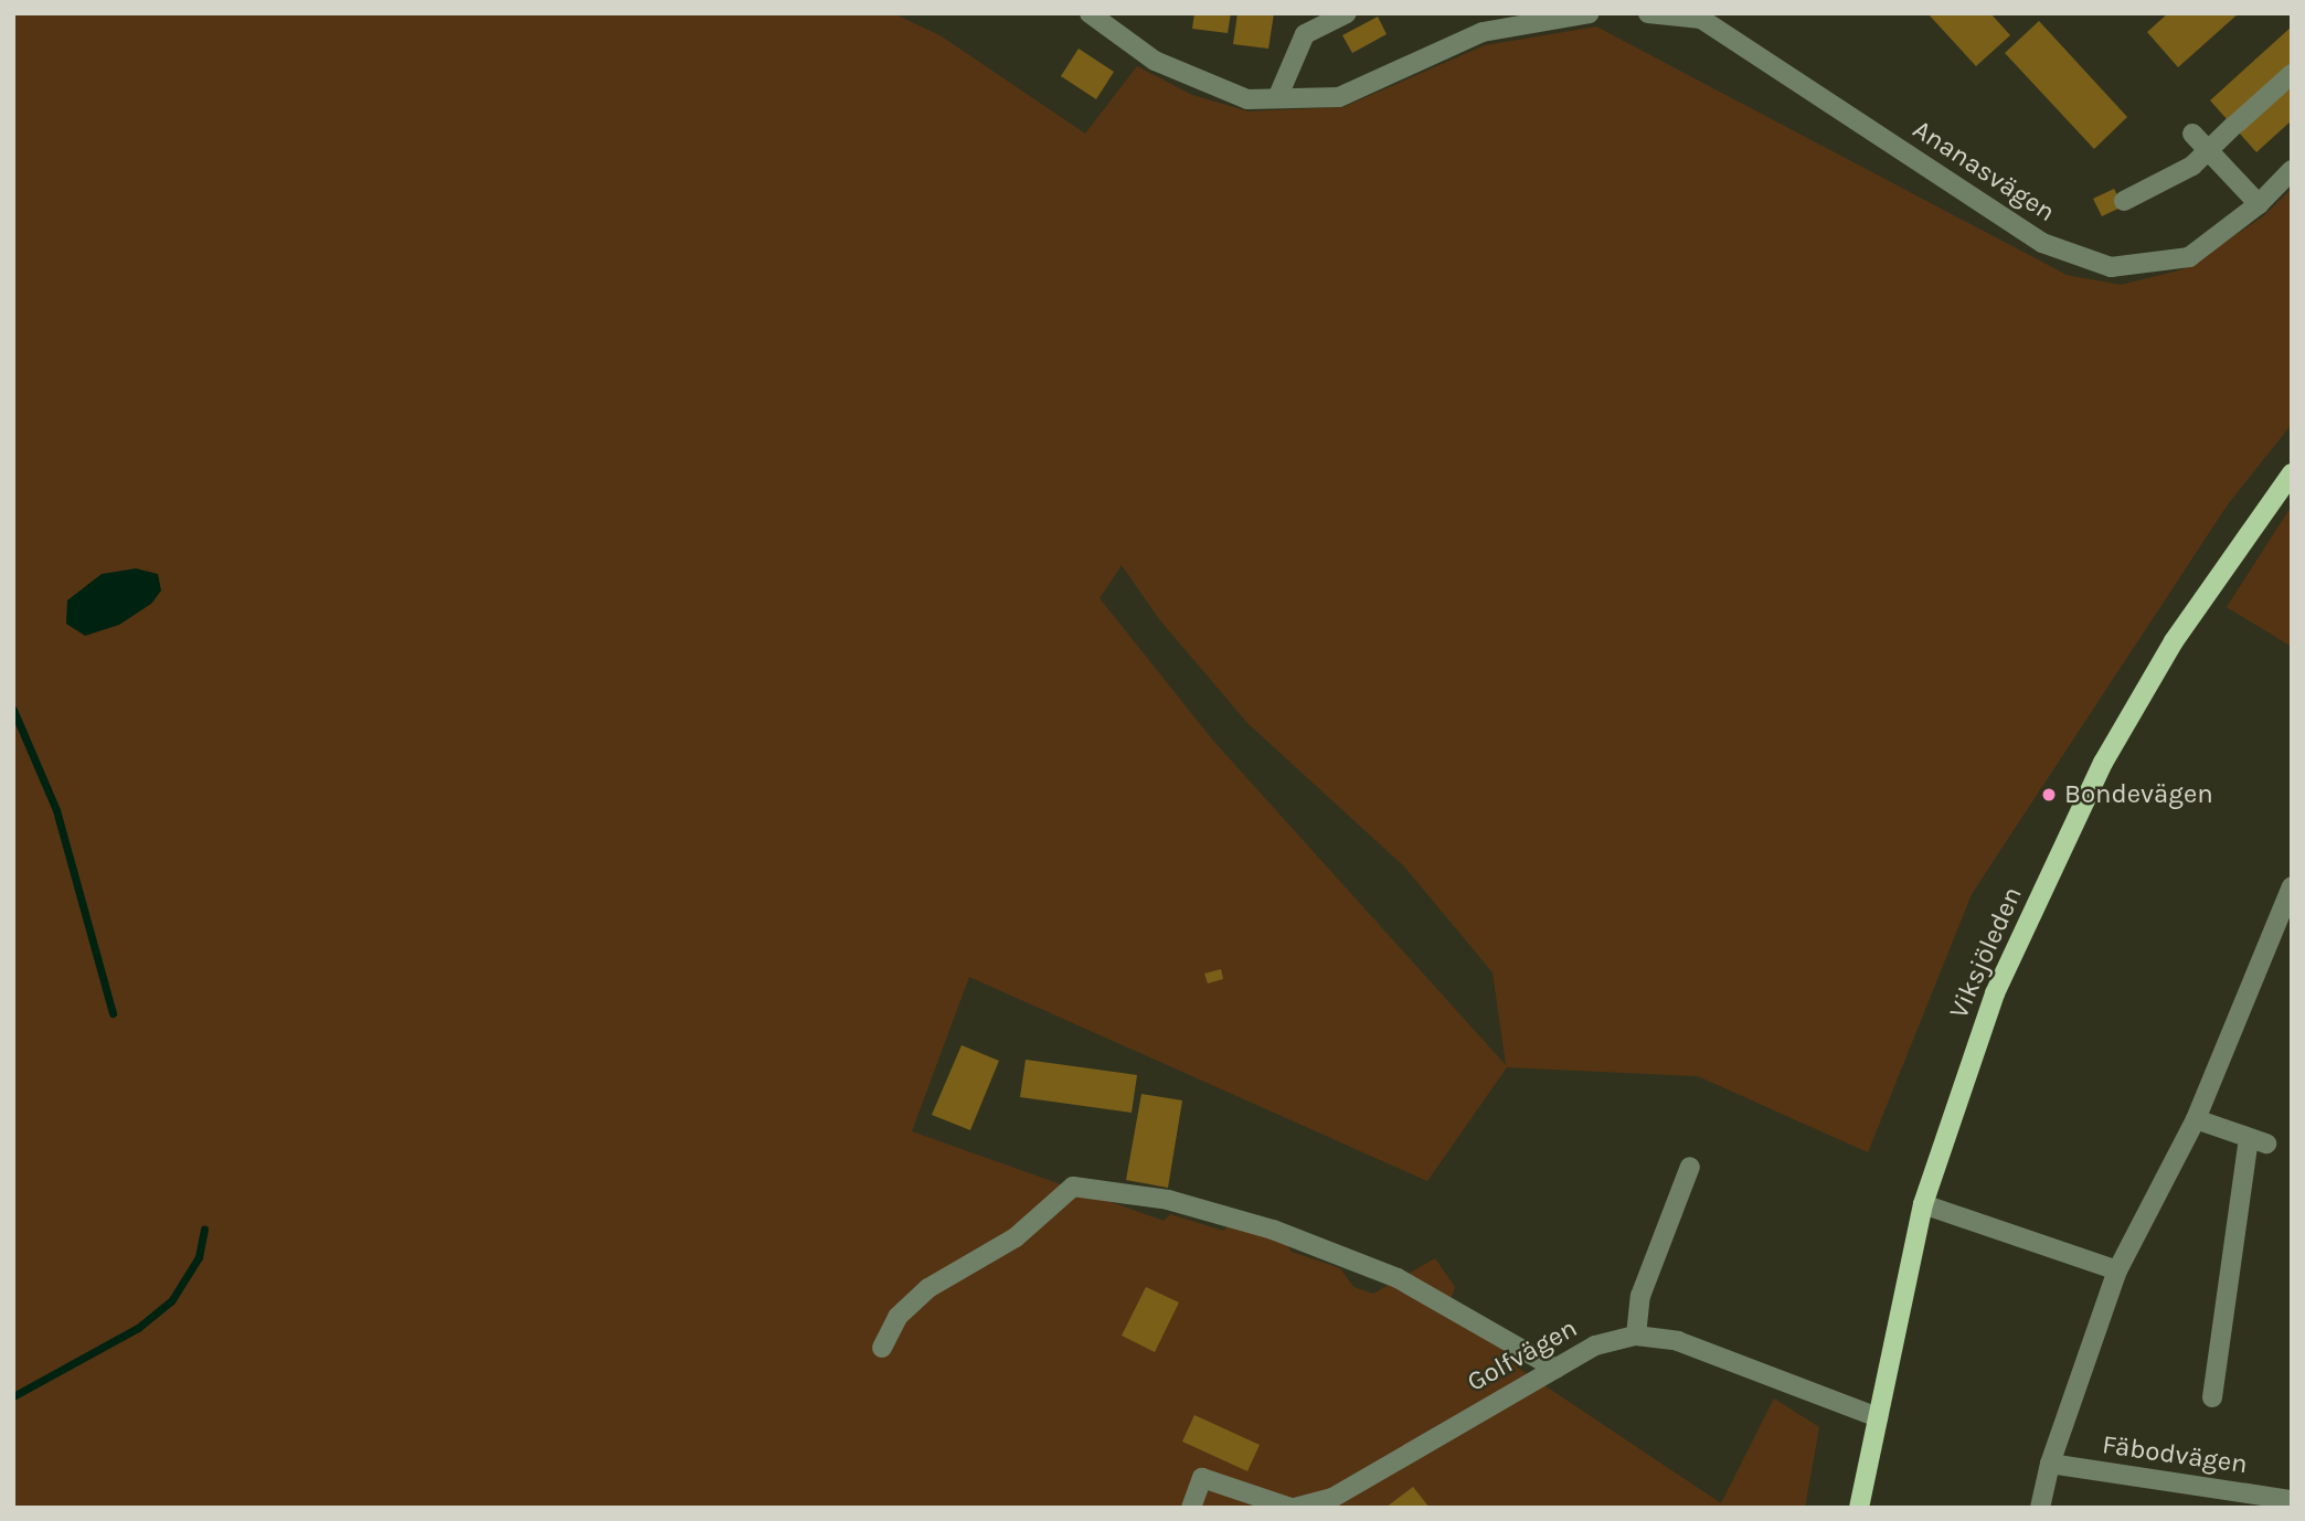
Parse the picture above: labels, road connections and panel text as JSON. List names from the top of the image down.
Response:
{
  "streets": {
    "main road": ["Viksjöleden"],
    "street": ["Ananasvägen", "Golfvägen", "Fäbodvägen"]
  },
  "crossings": [
    ["Viksjöleden", "Golfvägen"]
  ],
  "places": ["Bondevägen"]
}
